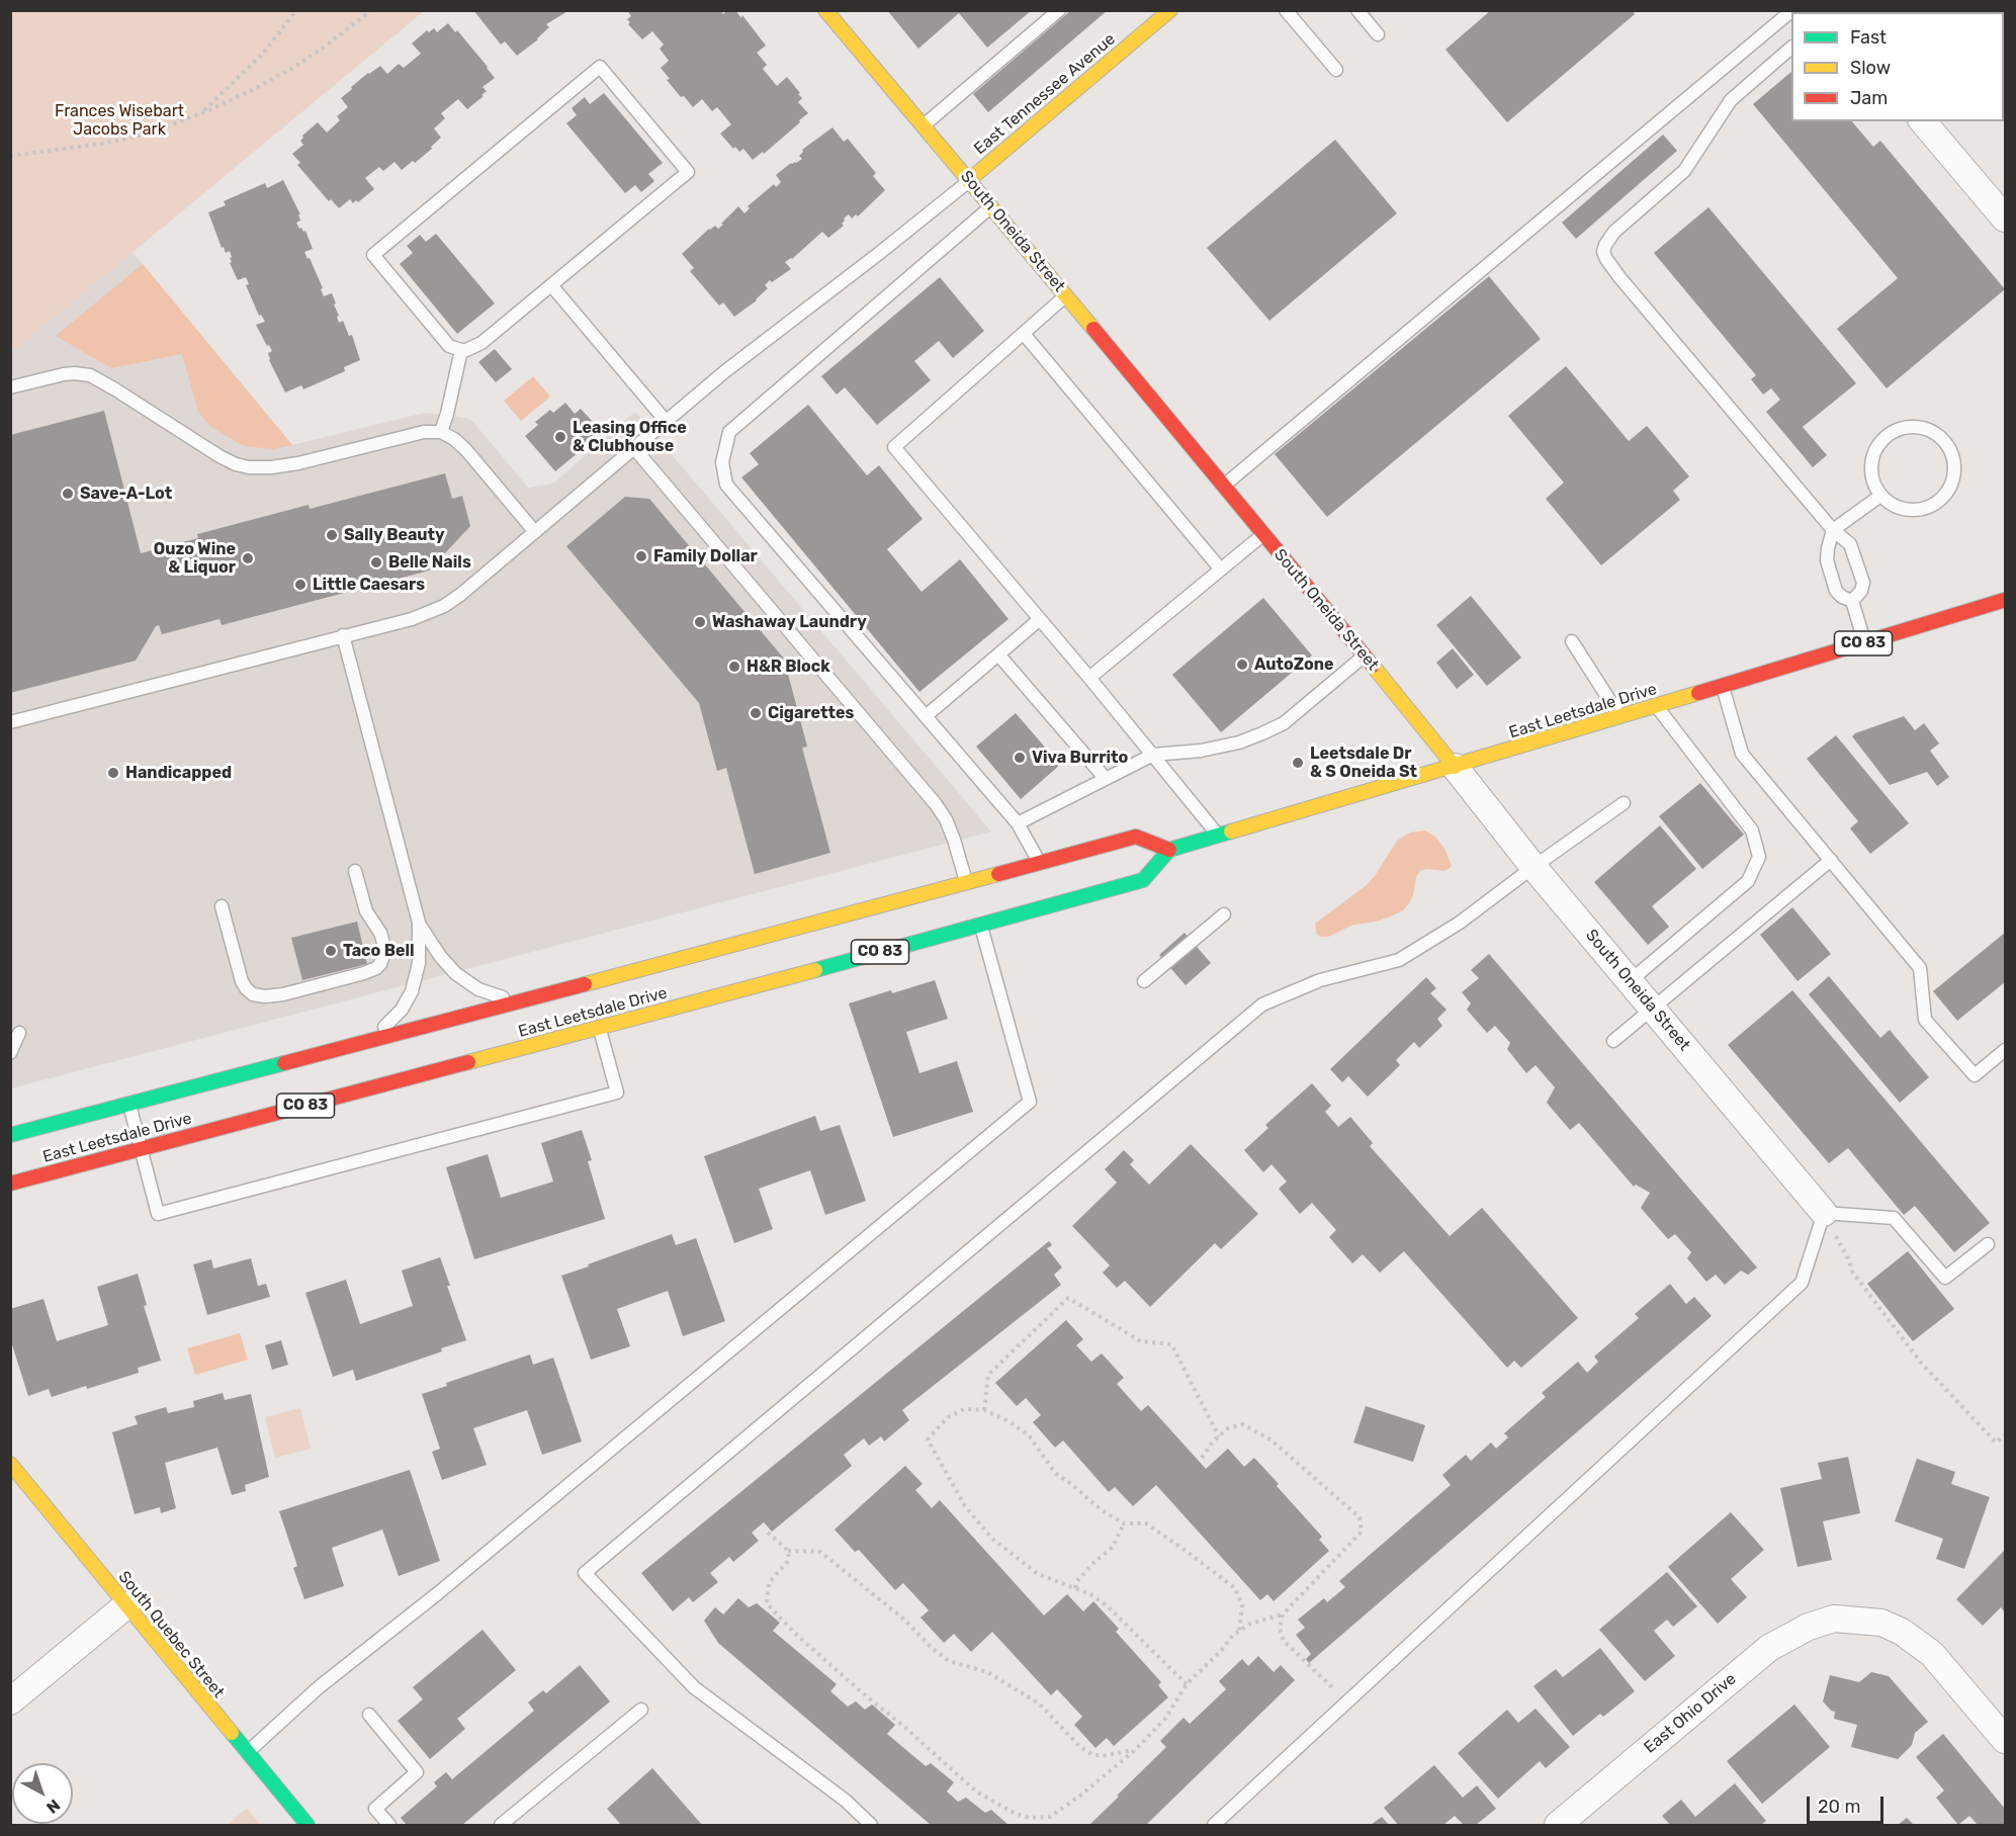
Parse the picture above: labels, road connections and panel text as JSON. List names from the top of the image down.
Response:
{
  "streets": {
    "main road": [
      "East Tennessee Avenue",
      "South Oneida Street",
      "CO 83",
      "East Leetsdale Drive",
      "South Quebec Street"
    ],
    "street": ["East Ohio Drive"]
  },
  "crossings": [
    ["East Tennessee Avenue", "South Oneida Street"],
    ["South Oneida Street", "East Leetsdale Drive"]
  ],
  "parks": ["Frances Wisebart Jacobs Park"],
  "places": [
    "Leasing Office & Clubhouse",
    "Save-A-Lot",
    "Sally Beauty",
    "Family Dollar",
    "Ouzo Wine & Liquor",
    "Belle Nails",
    "Little Caesars",
    "Washaway Laundry",
    "AutoZone",
    "H&R Block",
    "Cigarettes",
    "Viva Burrito",
    "Leetsdale Dr & S Oneida St",
    "Handicapped",
    "Taco Bell"
  ],
  "legend": ["Fast", "Slow", "Jam"],
  "scale_bar": "20 m",
  "north": "bottom right"
}
